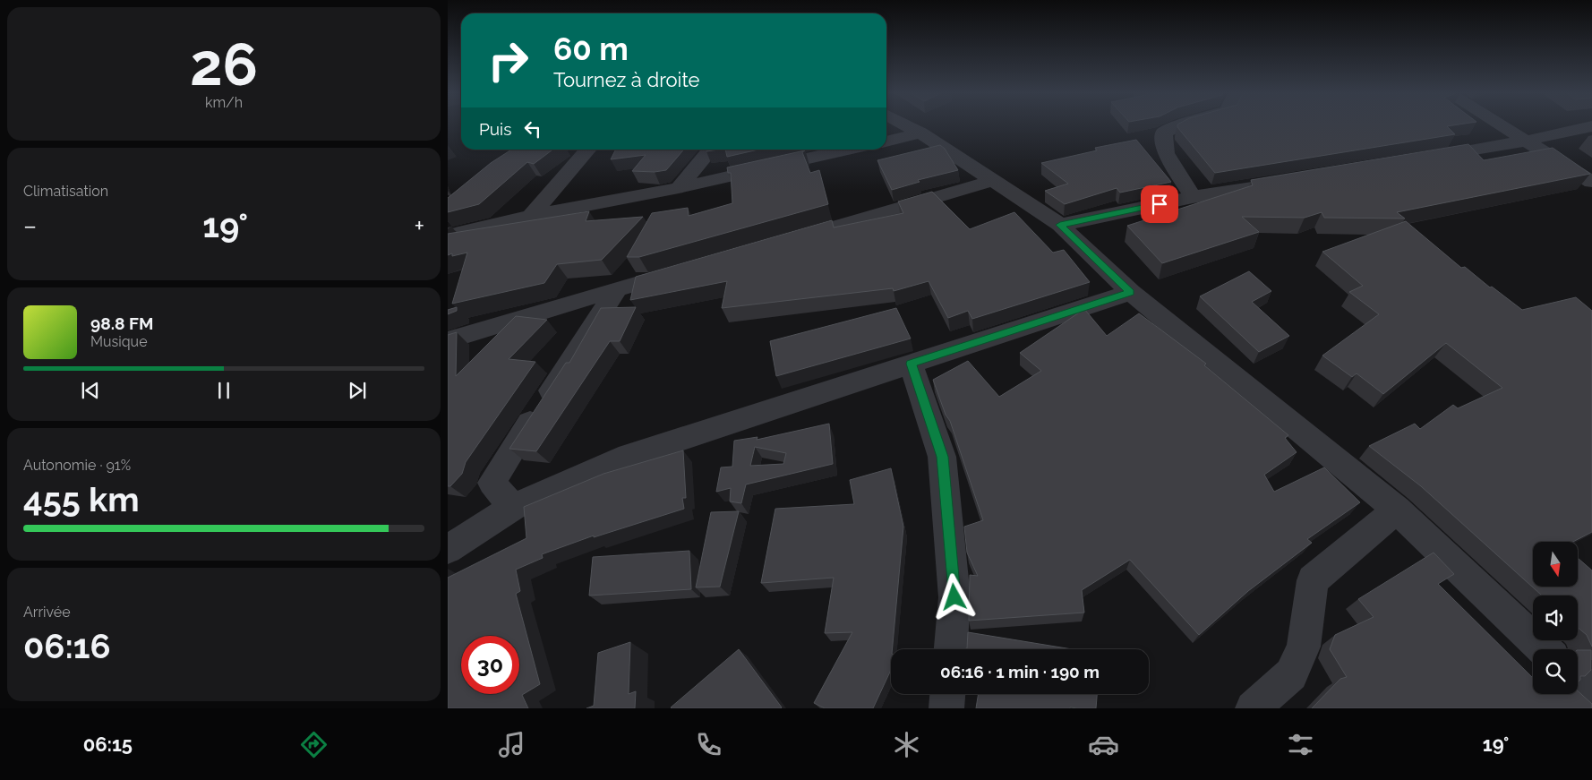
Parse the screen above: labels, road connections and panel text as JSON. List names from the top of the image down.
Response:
{
  "north": "bottom",
  "page": {
    "tile": [
      ["26", "km/h"],
      "Climatisation",
      ["Autonomie · 91%", "455 km"],
      ["Arrivée", "06:16"]
    ],
    "turn": ["60 m", "Tournez à droite"],
    "then": "Puis",
    "heat": ["−", "19°", "+"],
    "song": ["98.8 FM", "Musique"],
    "limit": "30",
    "trip": "06:16 · 1 min · 190 m",
    "tabs": ["06:15", "19°"]
  }
}
